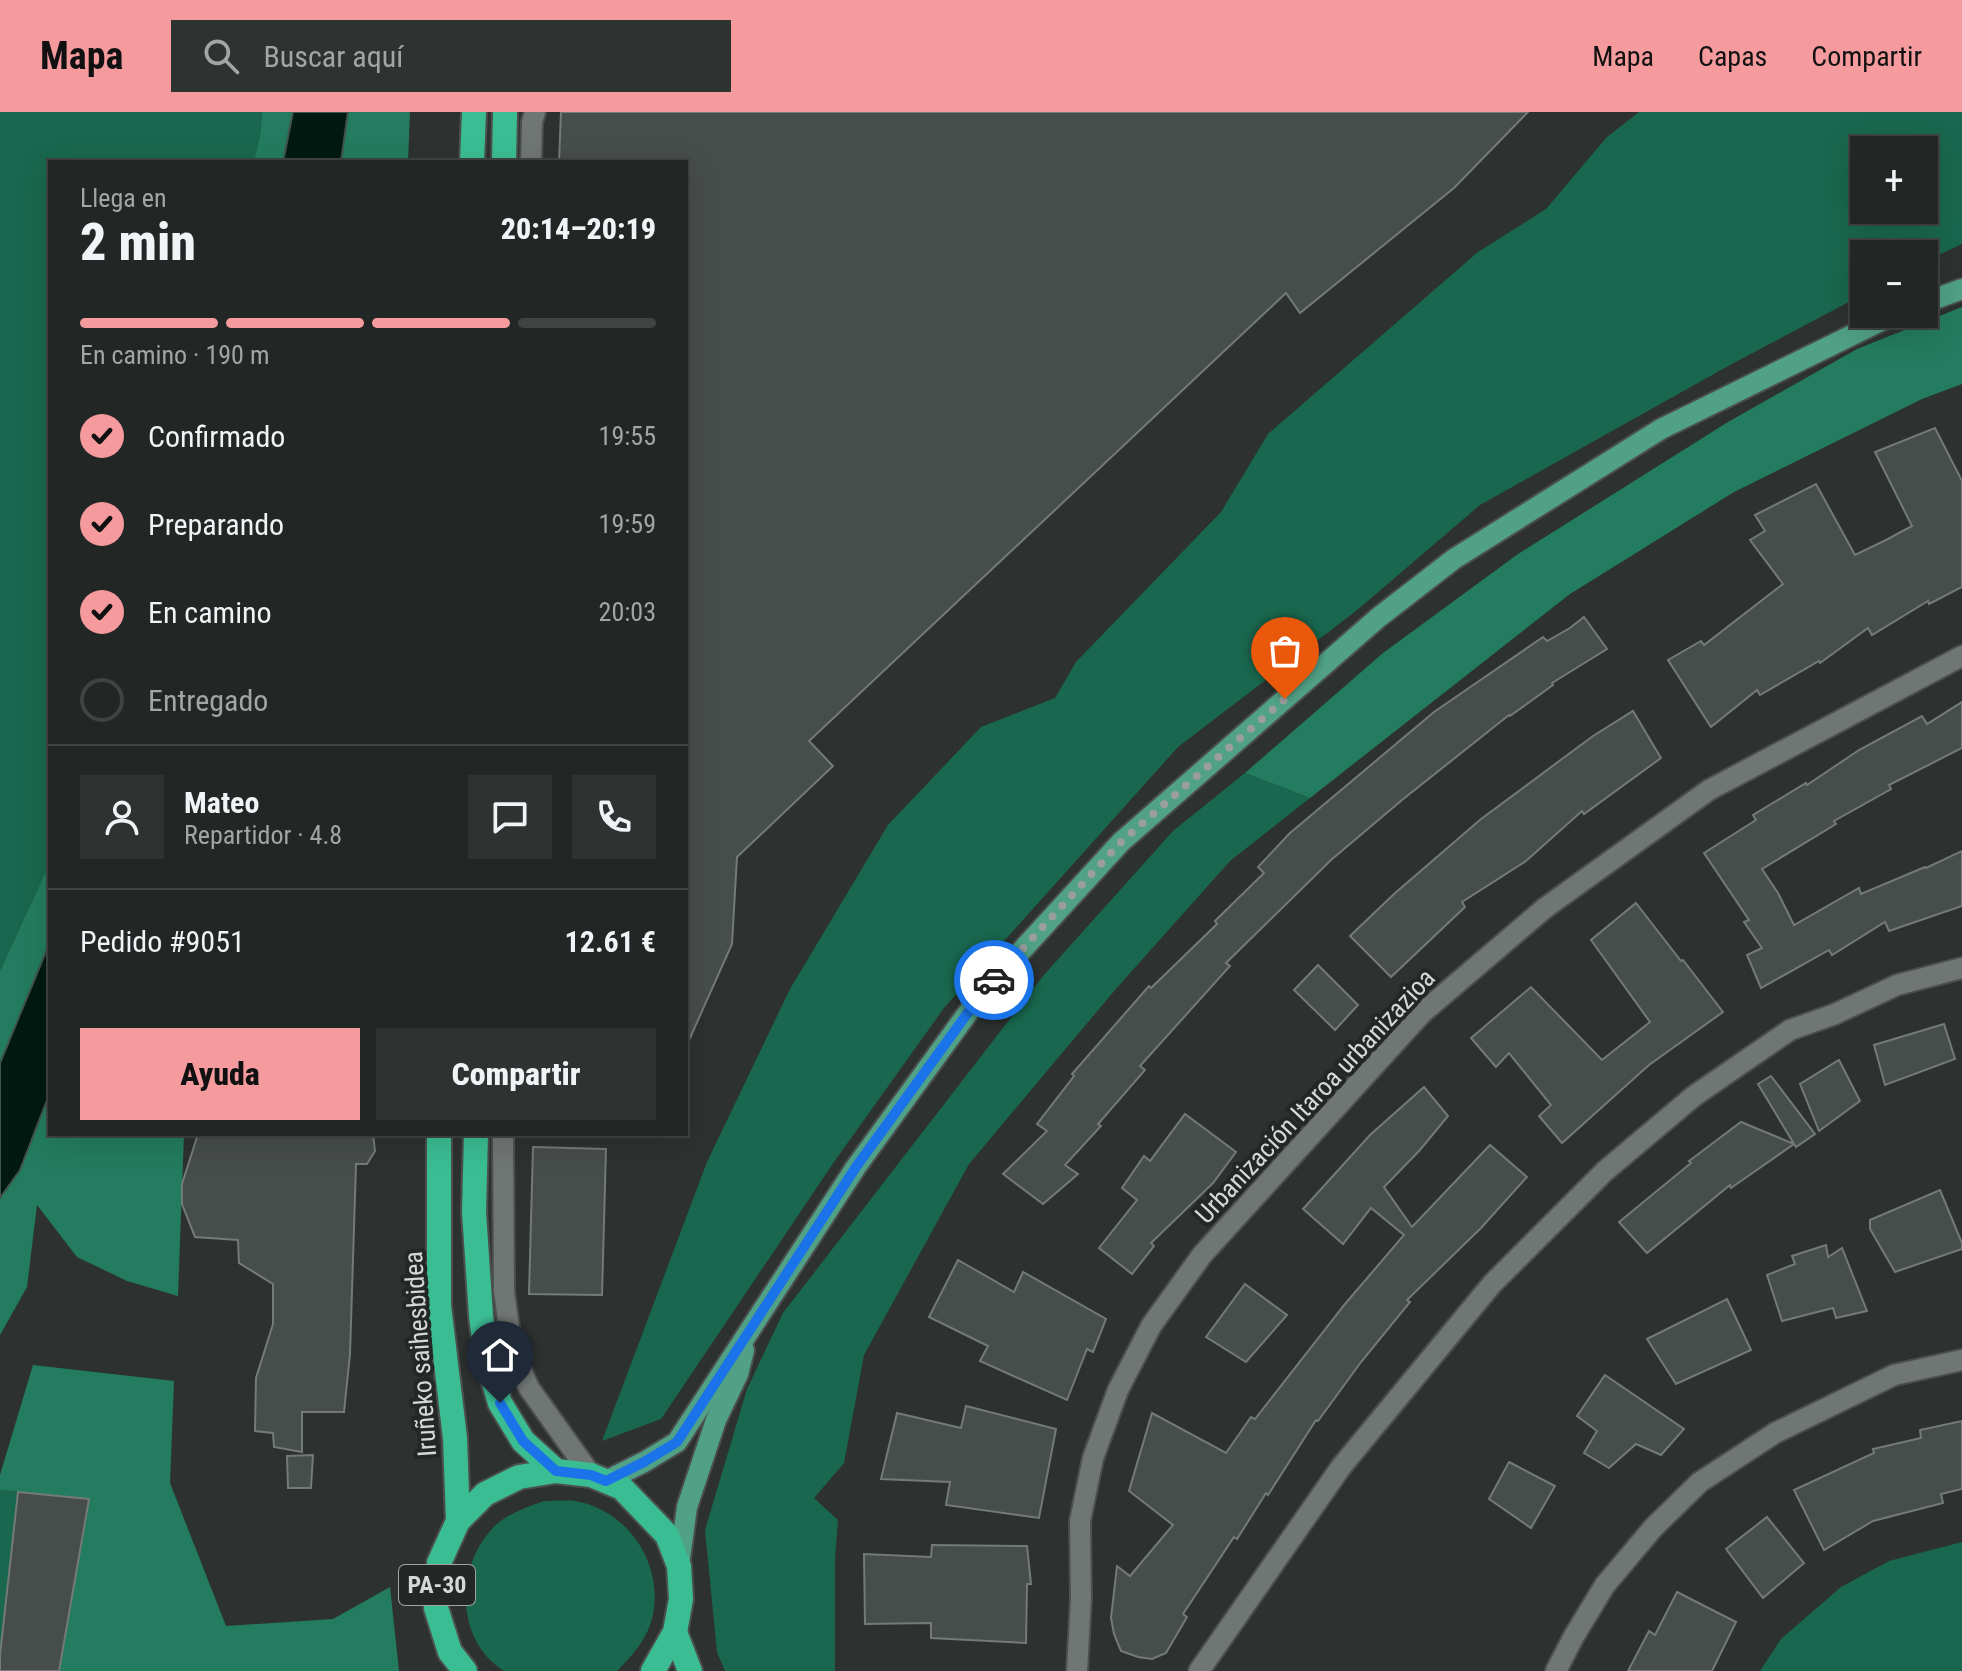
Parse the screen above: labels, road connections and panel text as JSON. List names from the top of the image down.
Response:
{
  "streets": {
    "highway": ["Iruñeko saihesbidea", "PA-30"],
    "street": ["Urbanización Itaroa urbanizazioa"]
  },
  "crossings": [
    ["Iruñeko saihesbidea", "PA-30"]
  ],
  "page": {
    "header": "Mapa",
    "search": "Buscar aquí",
    "nav": ["Mapa", "Capas", "Compartir"],
    "map_buttons": ["+", "−"],
    "heading": ["2 min", "Llega en", "20:14–20:19"],
    "panel": [
      "Mateo",
      "Repartidor · 4.8",
      "Pedido #9051",
      "12.61 €"
    ],
    "bar": "En camino · 190 m",
    "list": [
      ["Confirmado", "19:55"],
      ["Preparando", "19:59"],
      ["En camino", "20:03"],
      "Entregado"
    ],
    "buttons": ["Ayuda", "Compartir"]
  }
}
